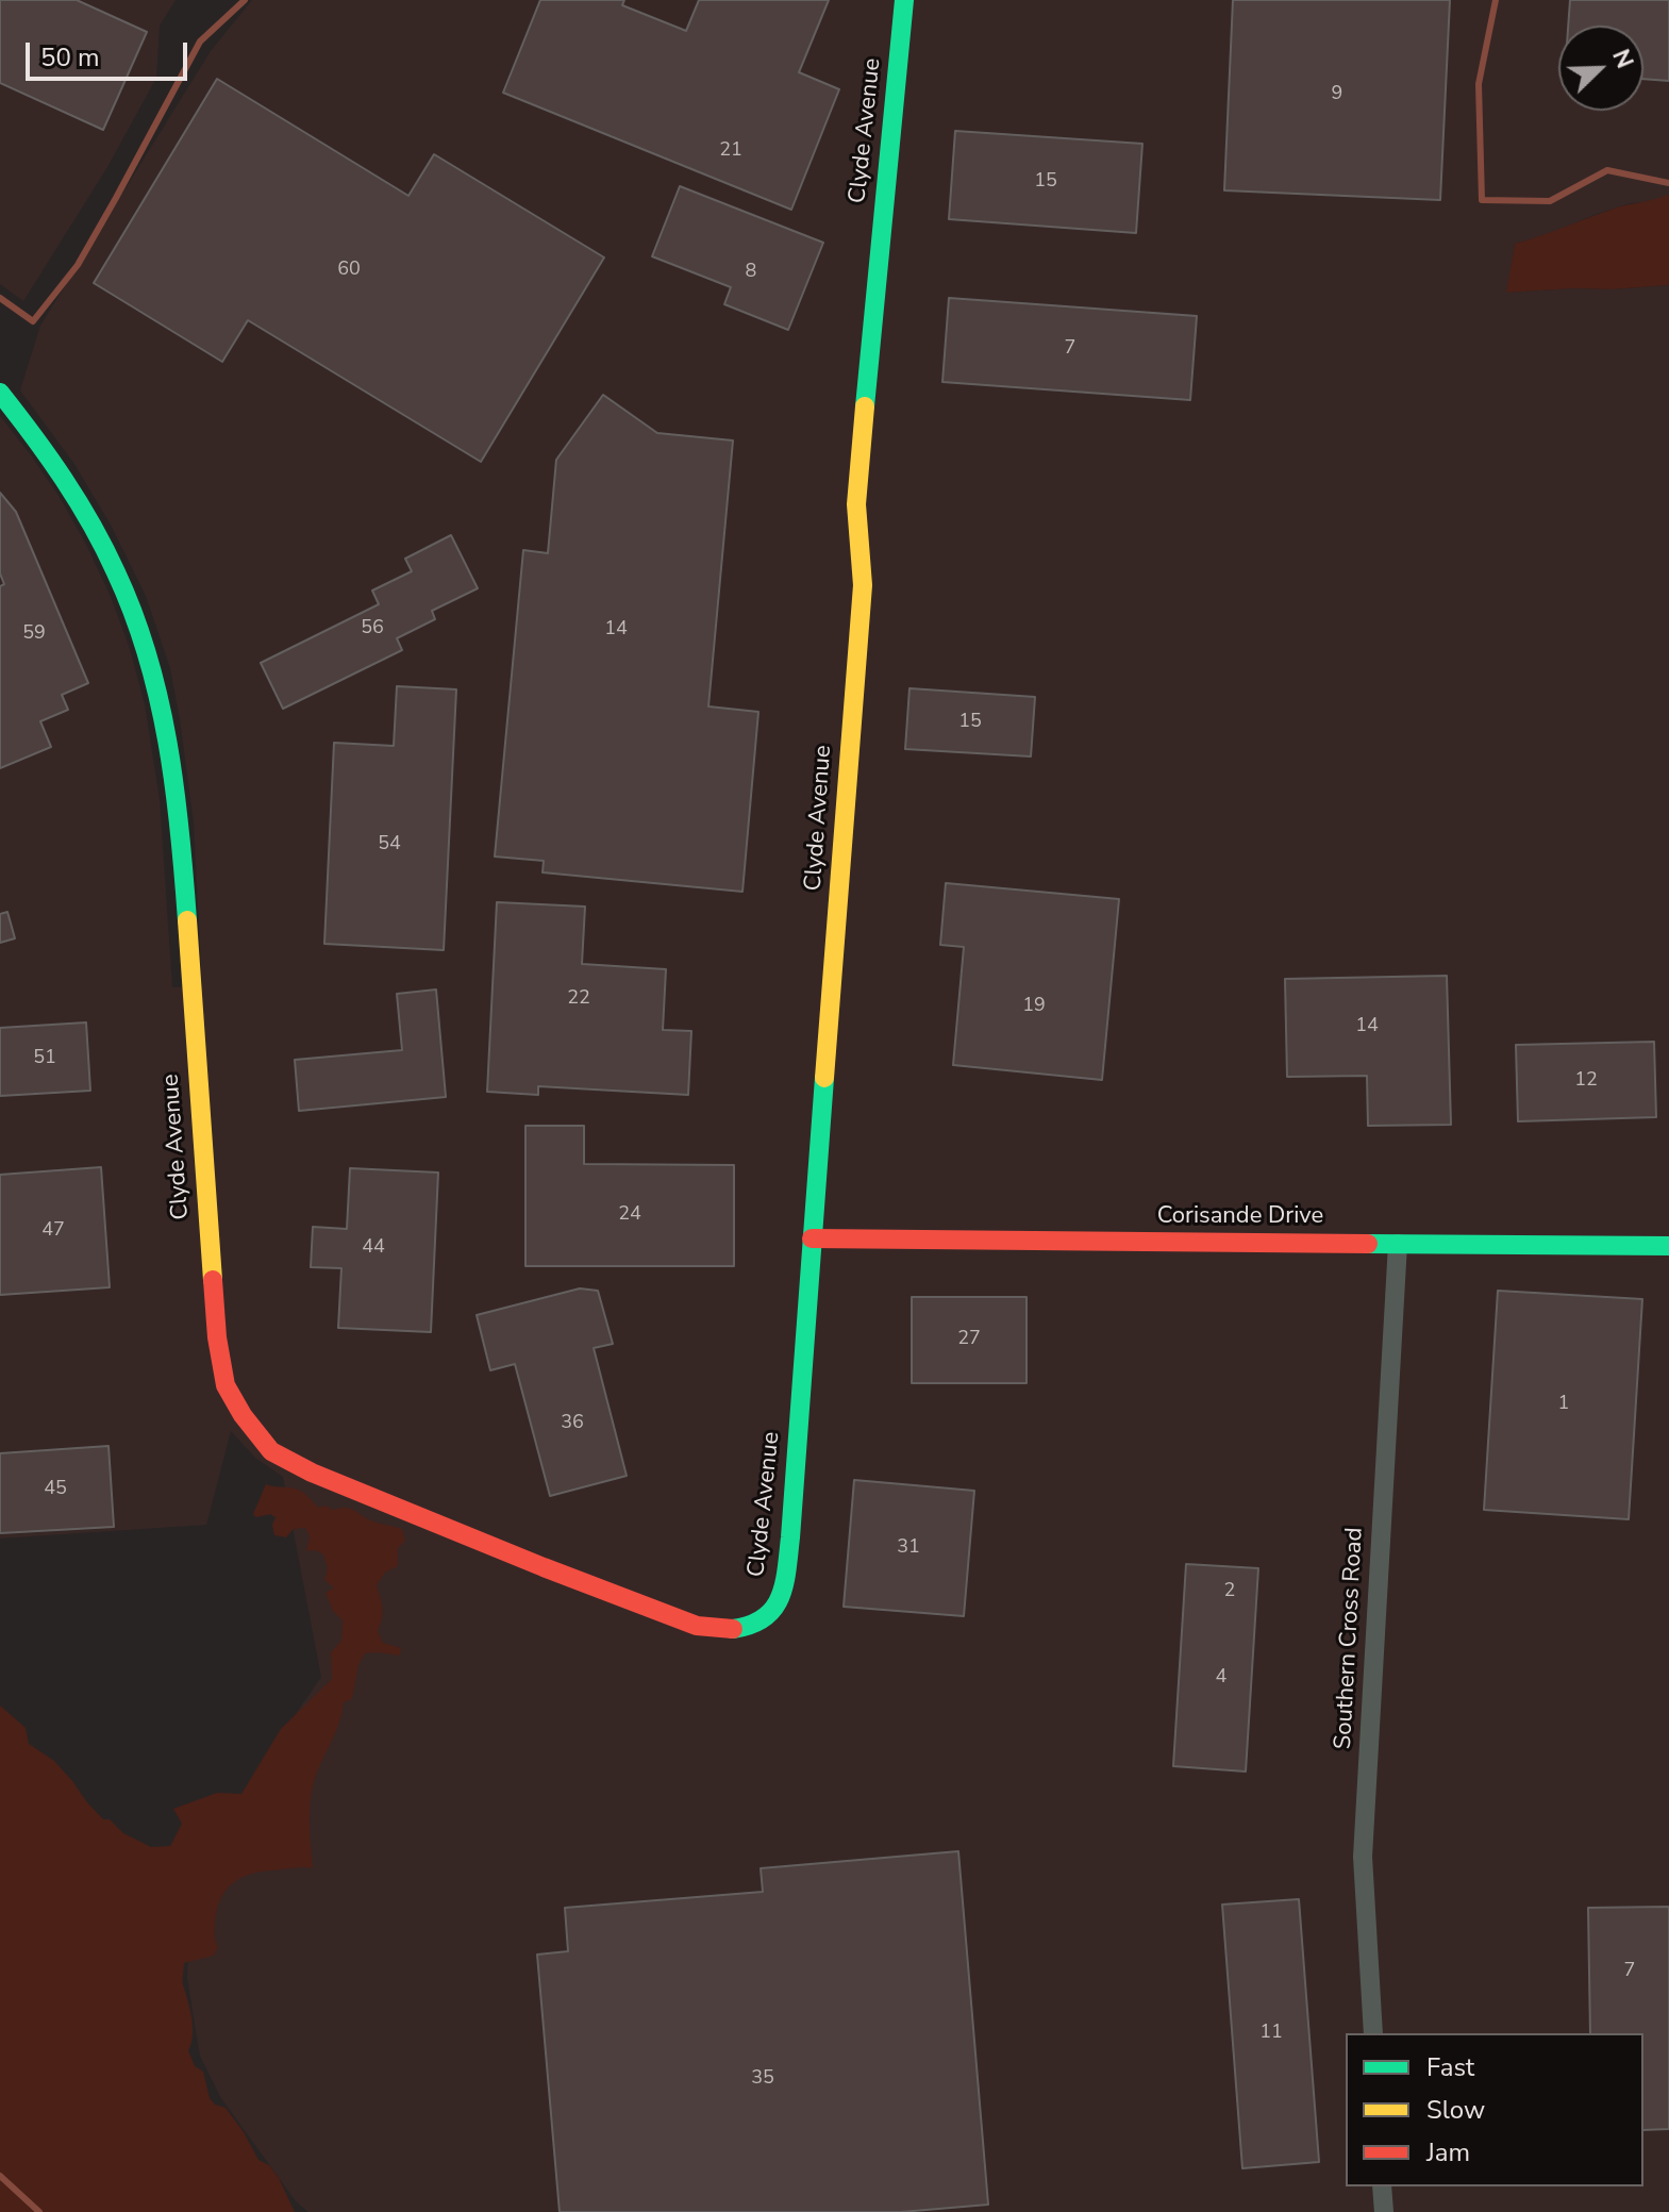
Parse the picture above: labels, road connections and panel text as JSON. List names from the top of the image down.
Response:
{
  "streets": {
    "street": ["Clyde Avenue", "Corisande Drive", "Southern Cross Road"]
  },
  "crossings": [
    ["Clyde Avenue", "Corisande Drive"],
    ["Corisande Drive", "Southern Cross Road"]
  ],
  "house_numbers": [
    "9",
    "21",
    "15",
    "60",
    "8",
    "7",
    "56",
    "14",
    "59",
    "15",
    "54",
    "22",
    "19",
    "14",
    "51",
    "12",
    "24",
    "47",
    "44",
    "27",
    "1",
    "36",
    "45",
    "31",
    "2",
    "4",
    "7",
    "11",
    "35"
  ],
  "legend": ["Fast", "Slow", "Jam"],
  "scale_bar": "50 m",
  "north": "top right"
}
